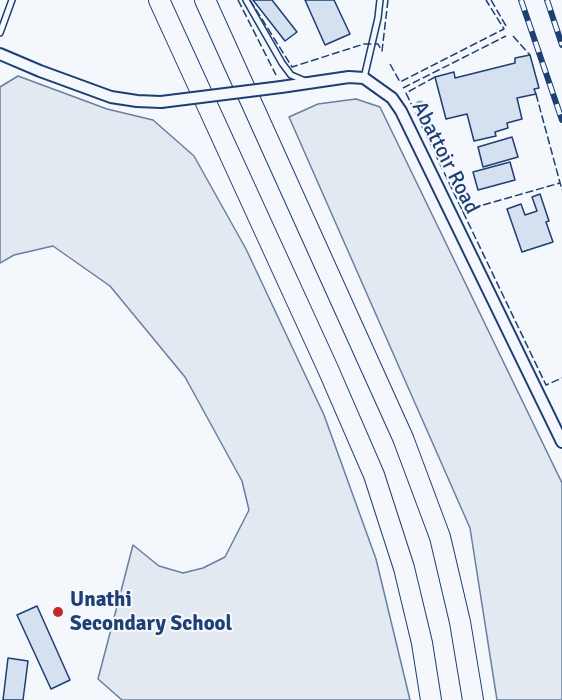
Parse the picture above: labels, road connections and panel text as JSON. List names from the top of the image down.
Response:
{
  "streets": {
    "street": ["Abattoir Road"]
  },
  "places": ["Unathi Secondary School"]
}
